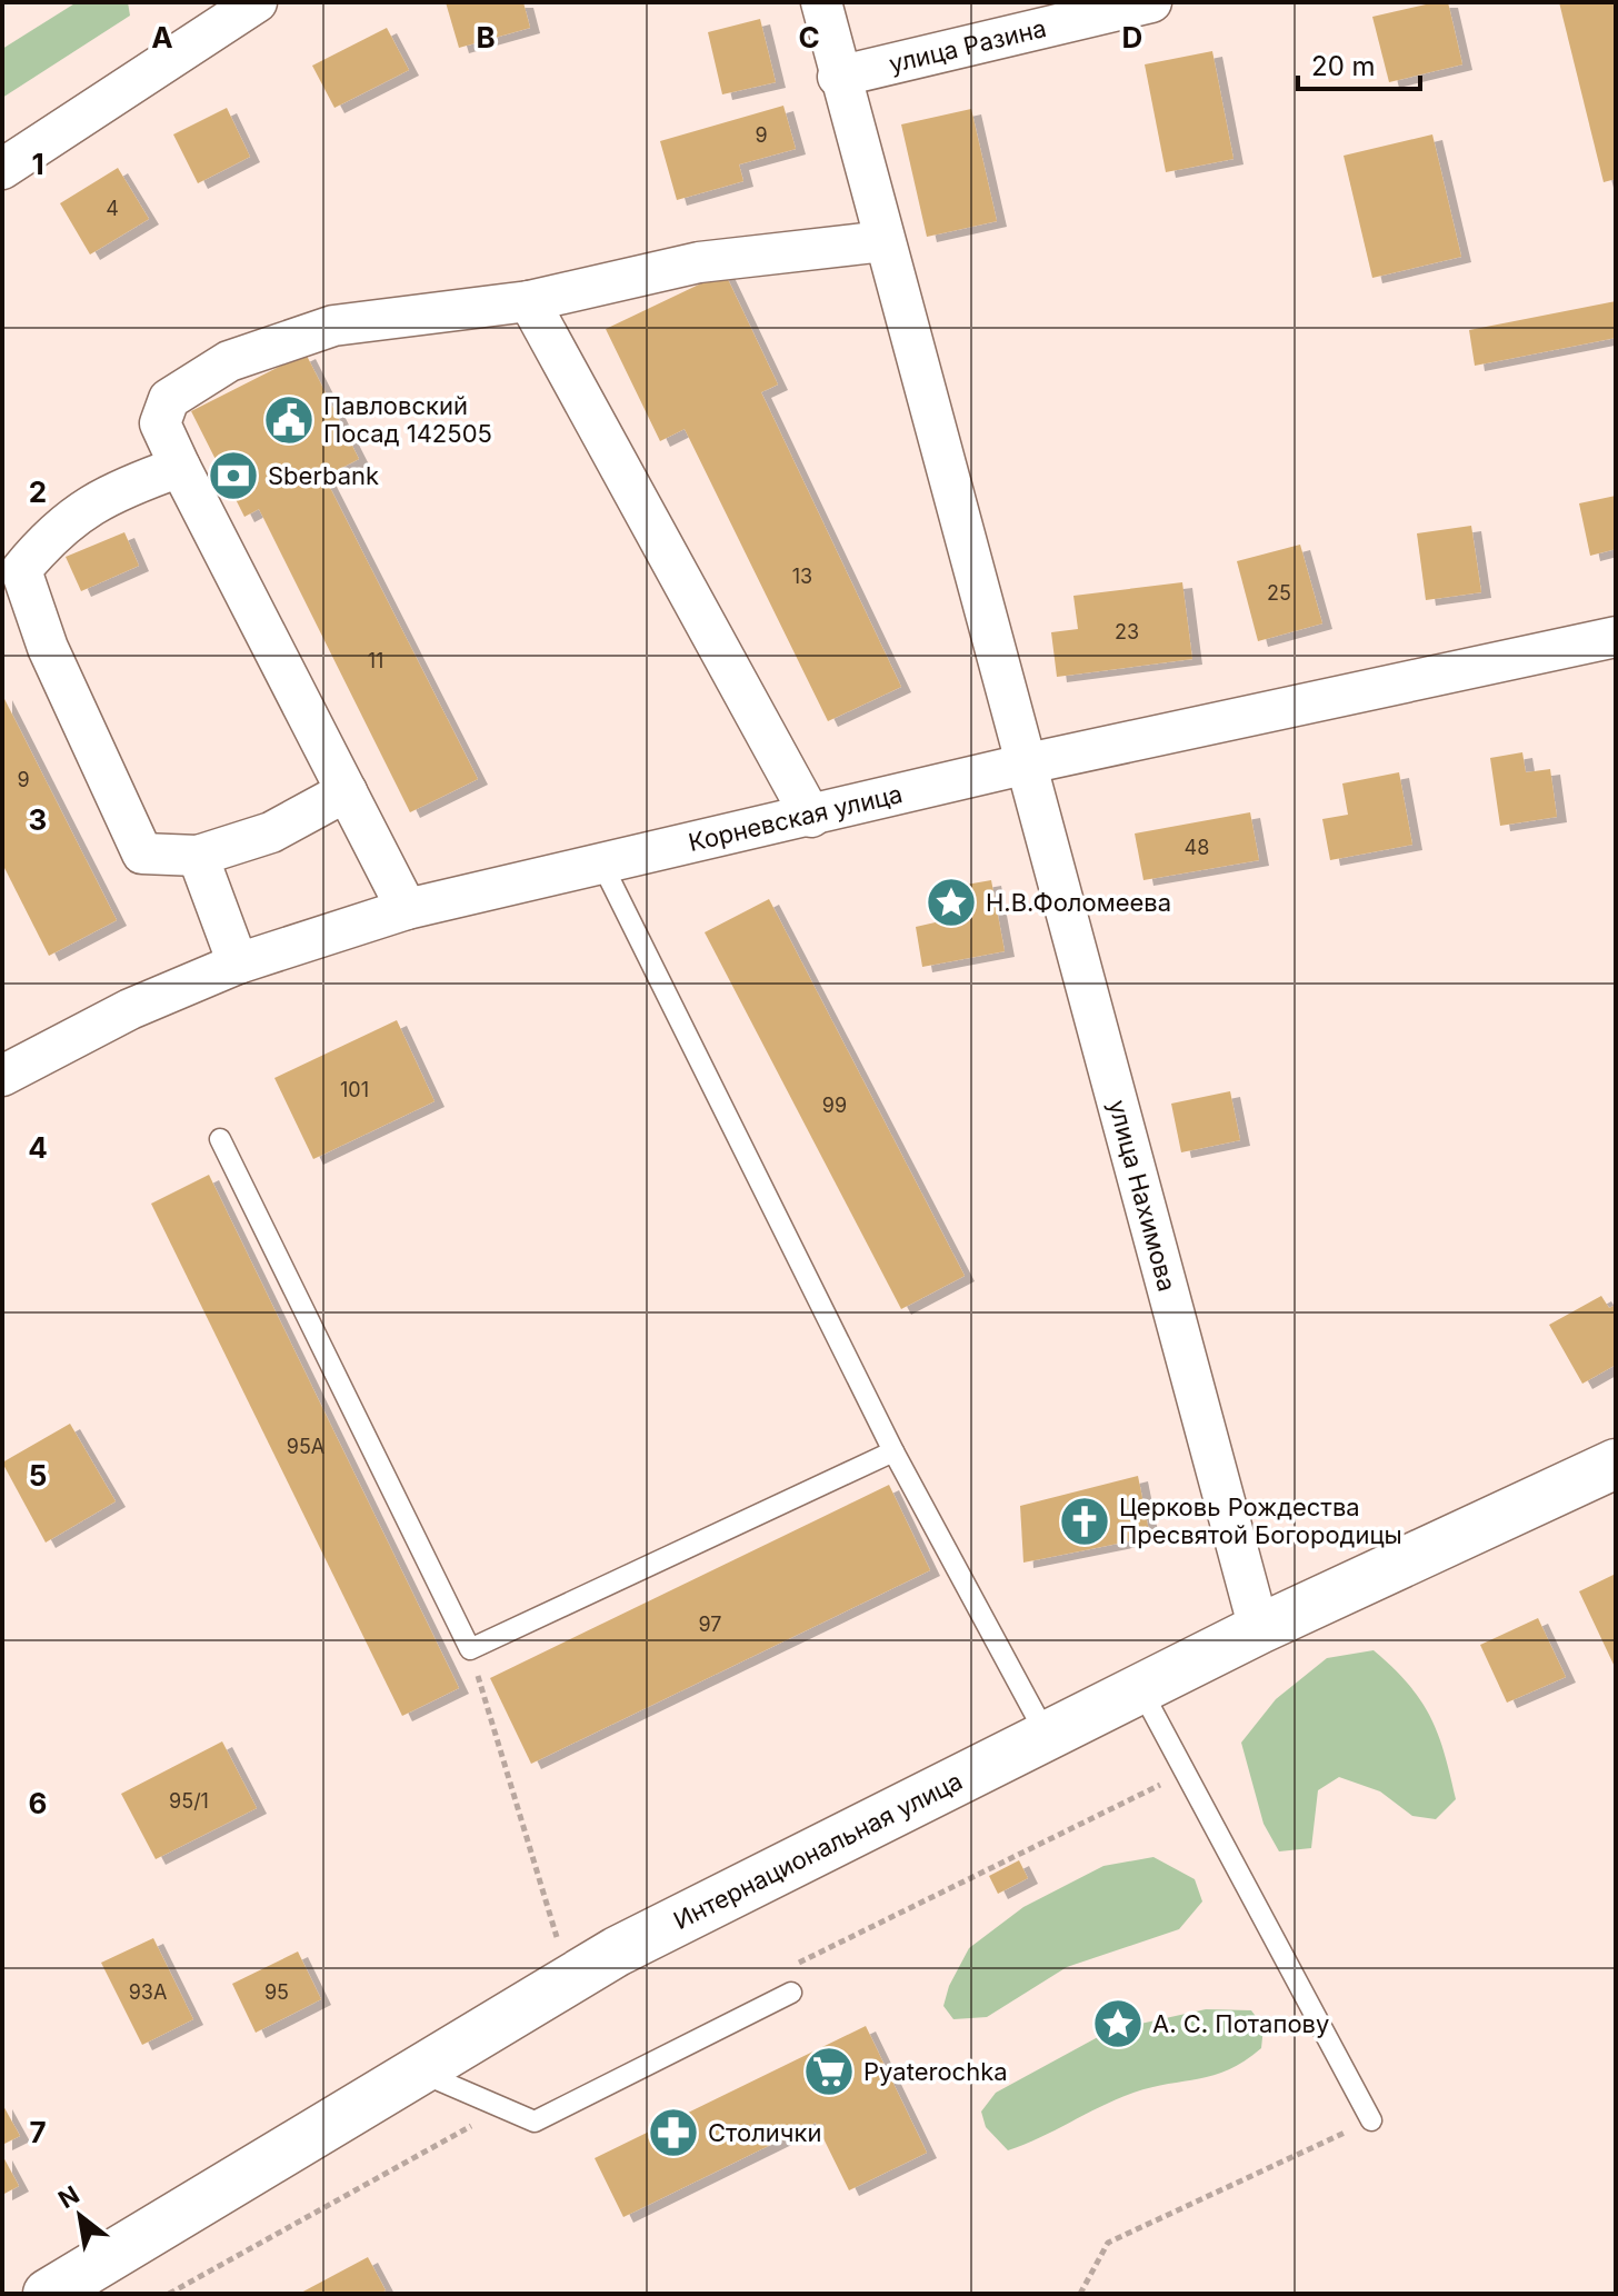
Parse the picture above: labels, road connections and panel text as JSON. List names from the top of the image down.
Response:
{
  "streets": {
    "street": [
      "улица Разина",
      "Корневская улица",
      "улица Нахимова",
      "Интернациональная улица"
    ]
  },
  "crossings": [
    ["улица Разина", "улица Нахимова"],
    ["Корневская улица", "улица Нахимова"],
    ["улица Нахимова", "Интернациональная улица"]
  ],
  "places": {
    "public building": ["Павловский Посад 142505"],
    "bank": ["Sberbank"],
    "place": ["Н.В.Фоломеева", "А. С. Потапову"],
    "church": ["Церковь Рождества Пресвятой Богородицы"],
    "supermarket": ["Pyaterochka"],
    "pharmacy": ["Столички"]
  },
  "house_numbers": [
    "9",
    "4",
    "13",
    "25",
    "23",
    "11",
    "9",
    "48",
    "101",
    "99",
    "95А",
    "97",
    "95/1",
    "93А",
    "95"
  ],
  "scale_bar": "20 m",
  "north": "top left",
  "grid": {
    "columns": [
      "A",
      "B",
      "C",
      "D"
    ],
    "rows": [
      "1",
      "2",
      "3",
      "4",
      "5",
      "6",
      "7"
    ]
  }
}
